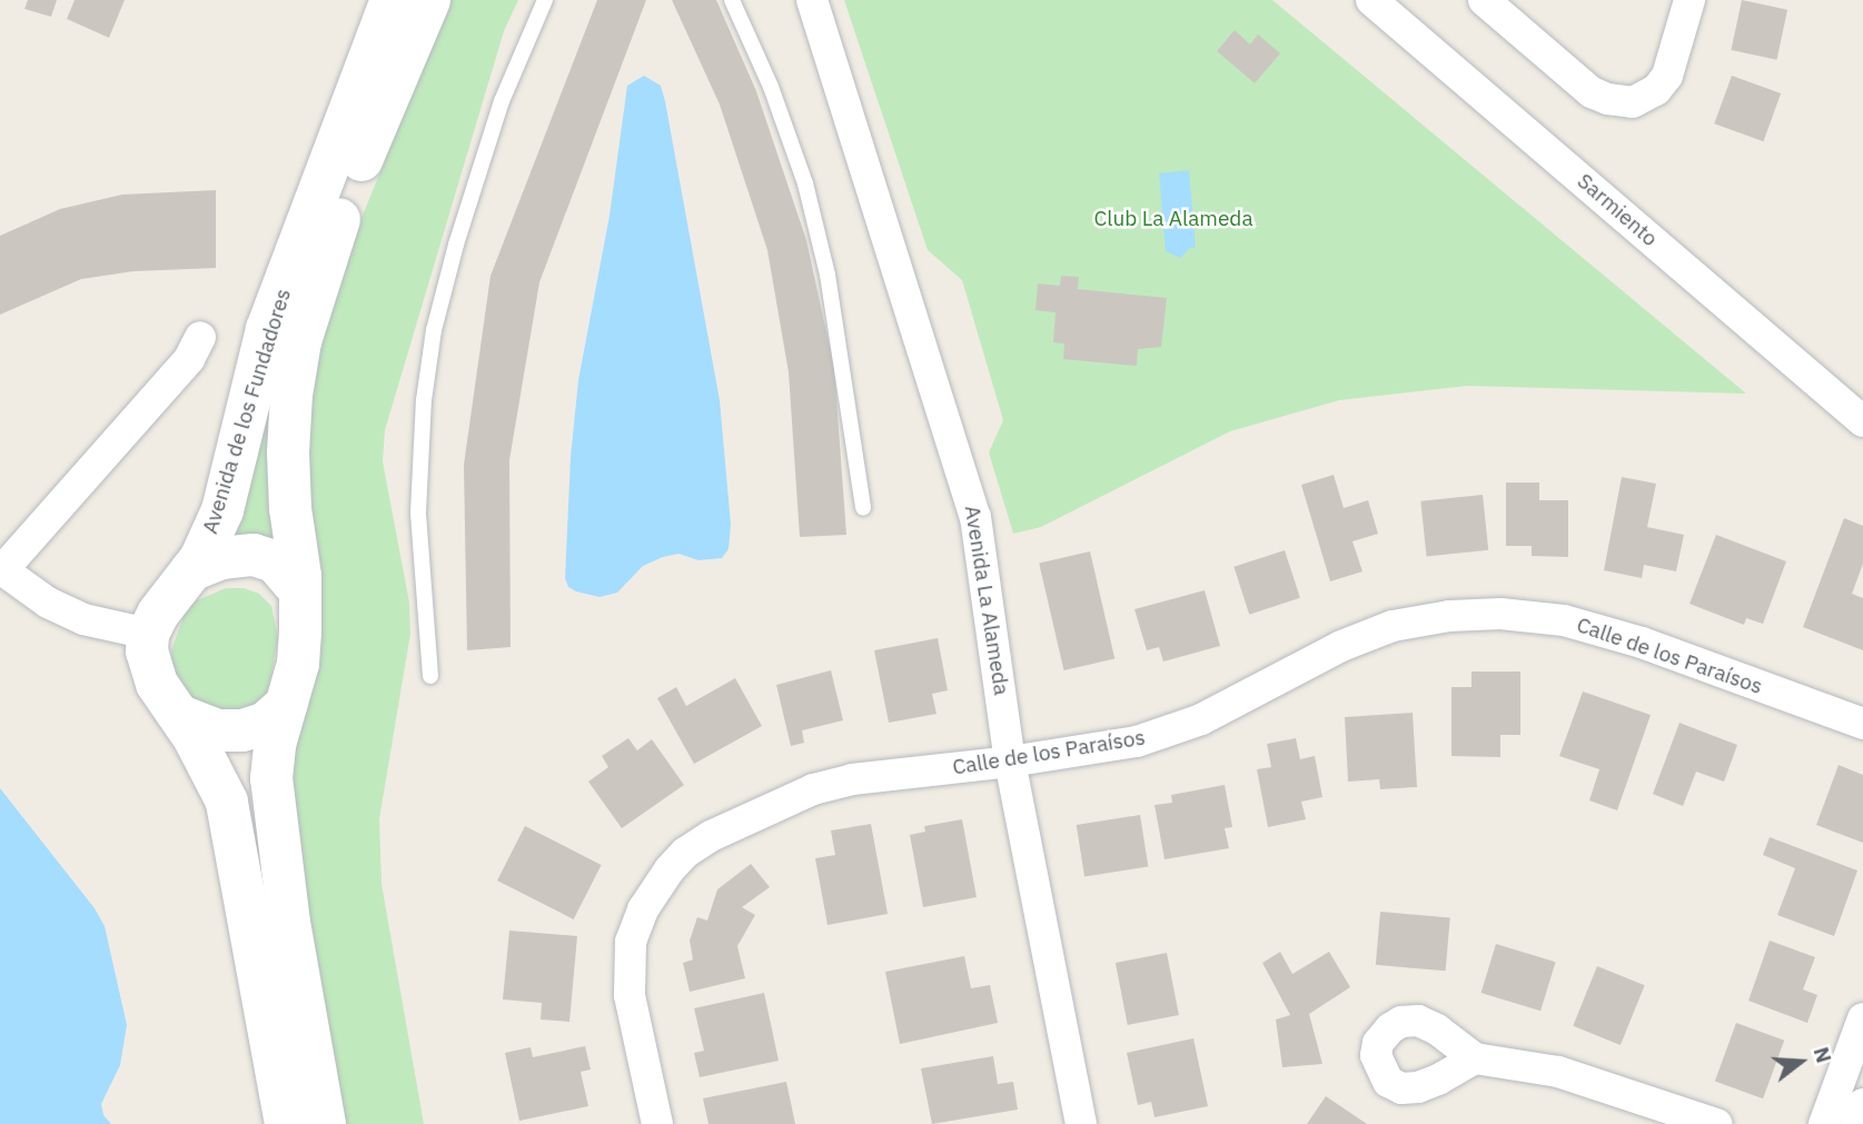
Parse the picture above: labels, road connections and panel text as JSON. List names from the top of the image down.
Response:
{
  "streets": {
    "street": [
      "Sarmiento",
      "Avenida de los Fundadores",
      "Avenida La Alameda",
      "Calle de los Paraísos"
    ]
  },
  "crossings": [
    ["Avenida La Alameda", "Calle de los Paraísos"]
  ],
  "parks": ["Club La Alameda"],
  "north": "right"
}
